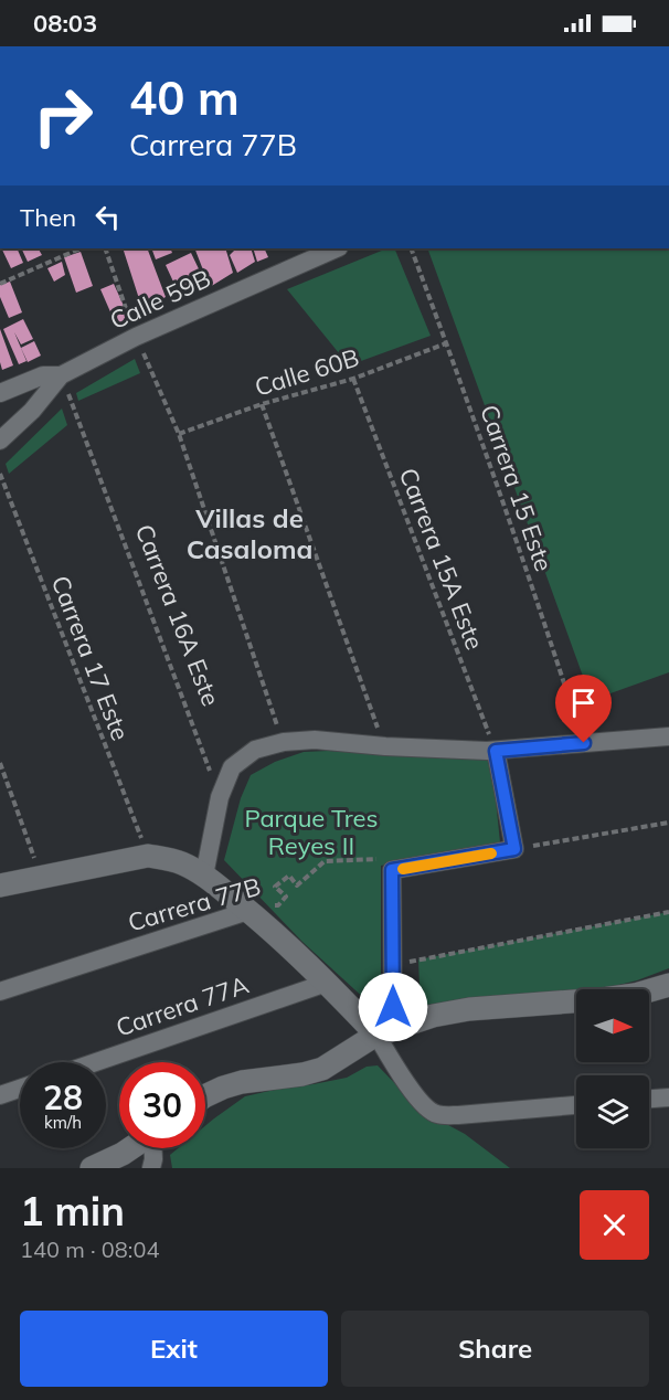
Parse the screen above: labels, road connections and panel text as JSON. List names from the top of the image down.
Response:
{
  "streets": {
    "street": ["Calle 59B", "Carrera 77B", "Carrera 77A"],
    "path": [
      "Calle 60B",
      "Carrera 15 Este",
      "Carrera 15A Este",
      "Carrera 16A Este",
      "Carrera 17 Este"
    ]
  },
  "crossings": [
    ["Calle 59B", "Carrera 16A Este"],
    ["Calle 60B", "Carrera 15 Este"],
    ["Calle 60B", "Carrera 15A Este"]
  ],
  "districts": ["Villas de Casaloma"],
  "parks": ["Parque Tres Reyes II"],
  "north": "right",
  "page": {
    "status": "08:03",
    "turn": ["40 m", "Carrera 77B"],
    "then": "Then",
    "speed": "28 km/h",
    "limit": "30",
    "heading": ["1 min", "140 m · 08:04"],
    "buttons": ["Exit", "Share"]
  }
}
